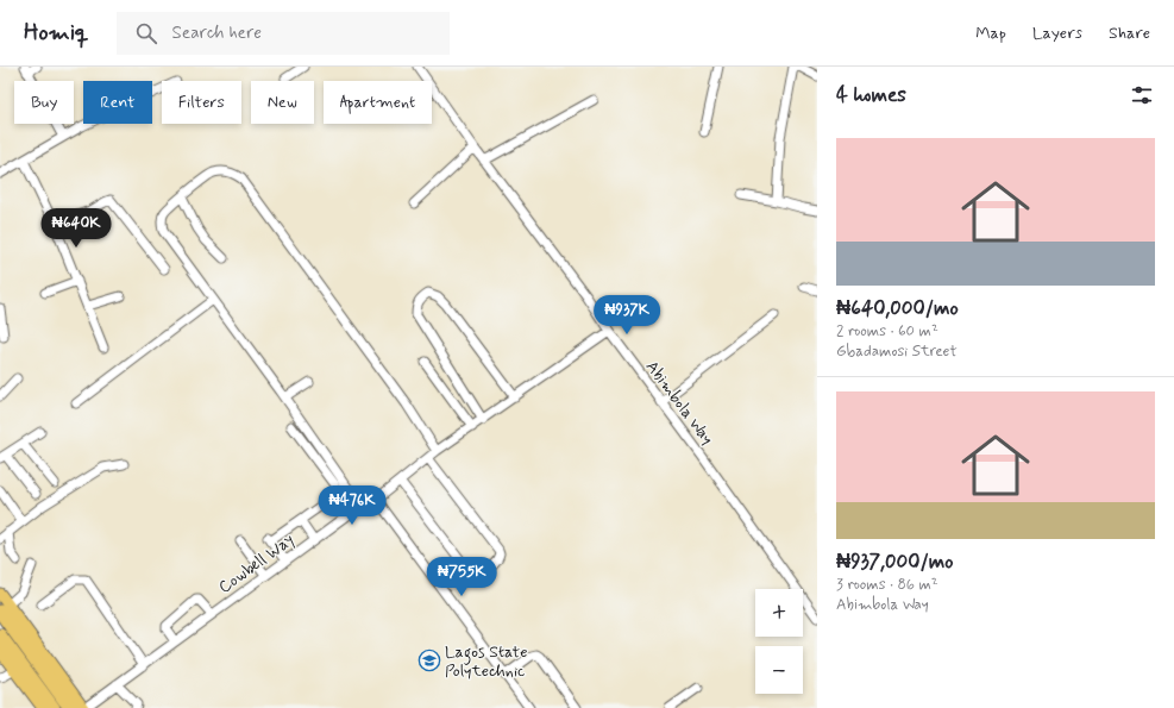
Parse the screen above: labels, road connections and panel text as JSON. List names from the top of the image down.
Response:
{
  "streets": {
    "street": ["Abimbola Way", "Cowbell Way"]
  },
  "crossings": [
    ["Abimbola Way", "Cowbell Way"]
  ],
  "places": {
    "school or university": ["Lagos State Polytechnic"]
  },
  "page": {
    "header": "Homiq",
    "search": "Search here",
    "nav": ["Map", "Layers", "Share"],
    "heading": "4 homes",
    "chip": [
      "Buy",
      "Rent",
      "Filters",
      "New",
      "Apartment"
    ],
    "list": [
      {
        "name": "₦640,000/mo",
        "note": "2 rooms · 60 m² · Gbadamosi Street"
      },
      {
        "name": "₦937,000/mo",
        "note": "3 rooms · 86 m² · Abimbola Way"
      }
    ],
    "price": [
      "₦640K",
      "₦937K",
      "₦476K",
      "₦755K"
    ],
    "map_buttons": ["+", "−"]
  }
}
